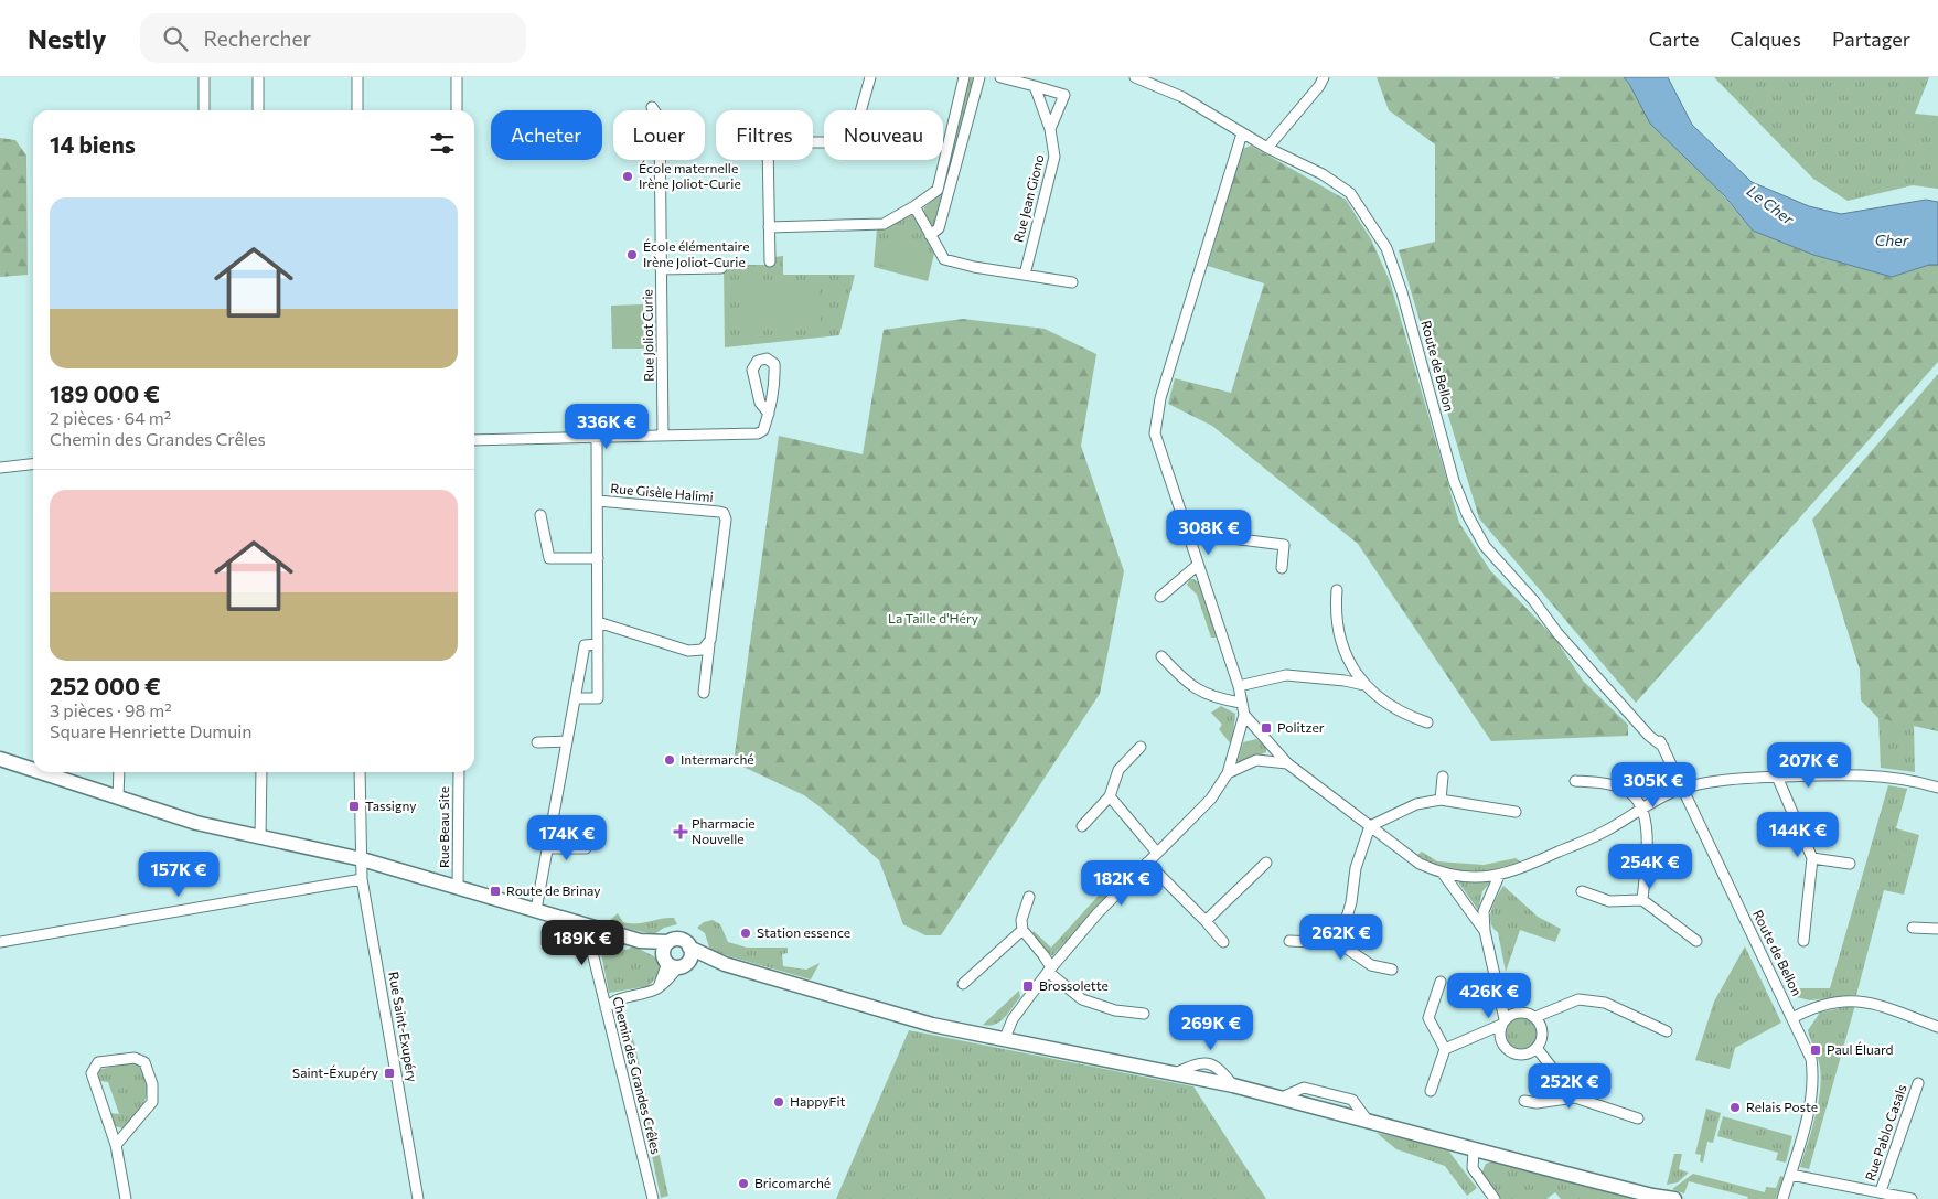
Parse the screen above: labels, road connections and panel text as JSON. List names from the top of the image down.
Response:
{
  "streets": {
    "street": [
      "Rue Jean Giono",
      "Rue Joliot Curie",
      "Route de Bellon",
      "Rue Gisèle Halimi",
      "Rue Beau Site",
      "Rue Saint-Exupéry",
      "Chemin des Grandes Crêles",
      "Rue Pablo Casals"
    ]
  },
  "crossings": [
    ["Route de Bellon", "Rue Pablo Casals"]
  ],
  "water": ["Le Cher", "Cher"],
  "parks": ["La Taille d'Héry"],
  "places": {
    "other": [
      "École maternelle Irène Joliot-Curie",
      "École élémentaire Irène Joliot-Curie",
      "Intermarché",
      "Station essence",
      "HappyFit",
      "Relais Poste",
      "Bricomarché"
    ],
    "transit": [
      "Politzer",
      "Tassigny",
      "Route de Brinay",
      "Brossolette",
      "Paul Éluard",
      "Saint-Éxupéry"
    ],
    "health": ["Pharmacie Nouvelle"]
  },
  "page": {
    "header": "Nestly",
    "search": "Rechercher",
    "nav": ["Carte", "Calques", "Partager"],
    "chip": [
      "Acheter",
      "Louer",
      "Filtres",
      "Nouveau"
    ],
    "heading": "14 biens",
    "list": [
      {
        "name": "189 000 €",
        "note": "2 pièces · 64 m² · Chemin des Grandes Crêles"
      },
      {
        "name": "252 000 €",
        "note": "3 pièces · 98 m² · Square Henriette Dumuin"
      }
    ],
    "price": [
      "336K €",
      "308K €",
      "207K €",
      "305K €",
      "144K €",
      "174K €",
      "254K €",
      "157K €",
      "182K €",
      "262K €",
      "189K €",
      "426K €",
      "269K €",
      "252K €"
    ]
  }
}
